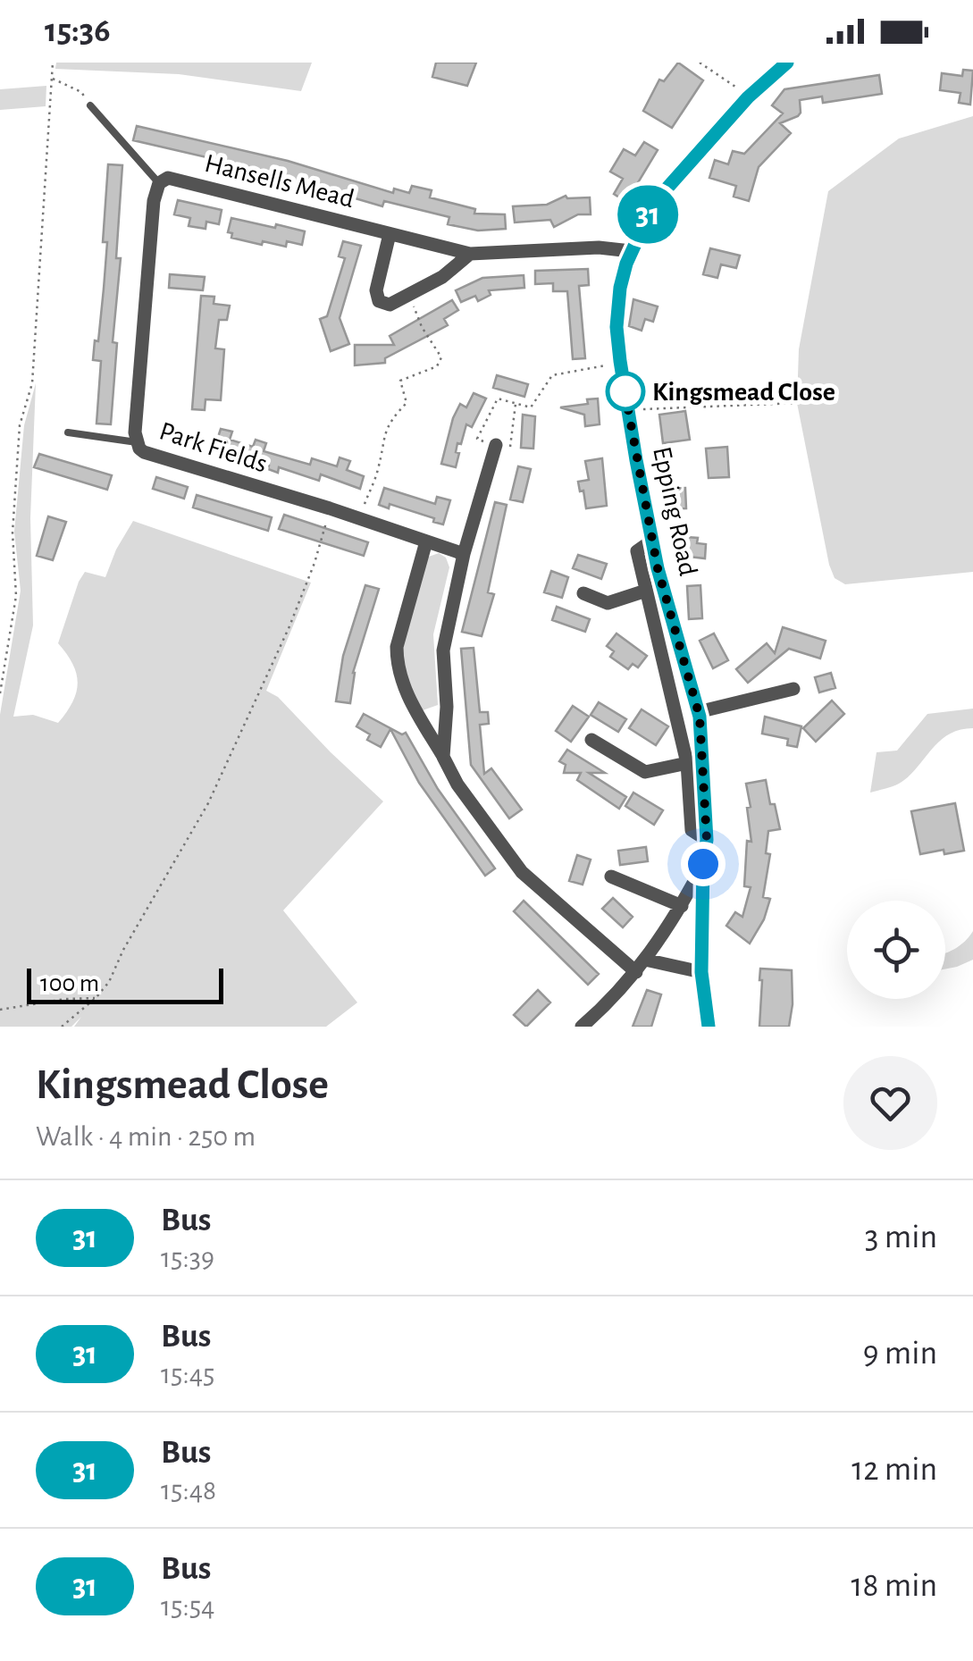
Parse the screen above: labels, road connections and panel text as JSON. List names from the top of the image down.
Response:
{
  "streets": {
    "main road": ["Epping Road"],
    "street": ["Hansells Mead", "Park Fields"]
  },
  "crossings": [
    ["Hansells Mead", "Park Fields"],
    ["Hansells Mead", "Epping Road"]
  ],
  "places": ["Kingsmead Close"],
  "lines": ["bus line 31"],
  "scale_bar": "100 m",
  "page": {
    "status": "15:36",
    "on_map": "31",
    "scale": "100 m",
    "heading": ["Kingsmead Close", "Walk · 4 min · 250 m"],
    "list": [
      {
        "mark": "31",
        "name": "Bus",
        "note": "15:39",
        "value": "3 min"
      },
      {
        "mark": "31",
        "name": "Bus",
        "note": "15:45",
        "value": "9 min"
      },
      {
        "mark": "31",
        "name": "Bus",
        "note": "15:48",
        "value": "12 min"
      },
      {
        "mark": "31",
        "name": "Bus",
        "note": "15:54",
        "value": "18 min"
      }
    ]
  }
}
